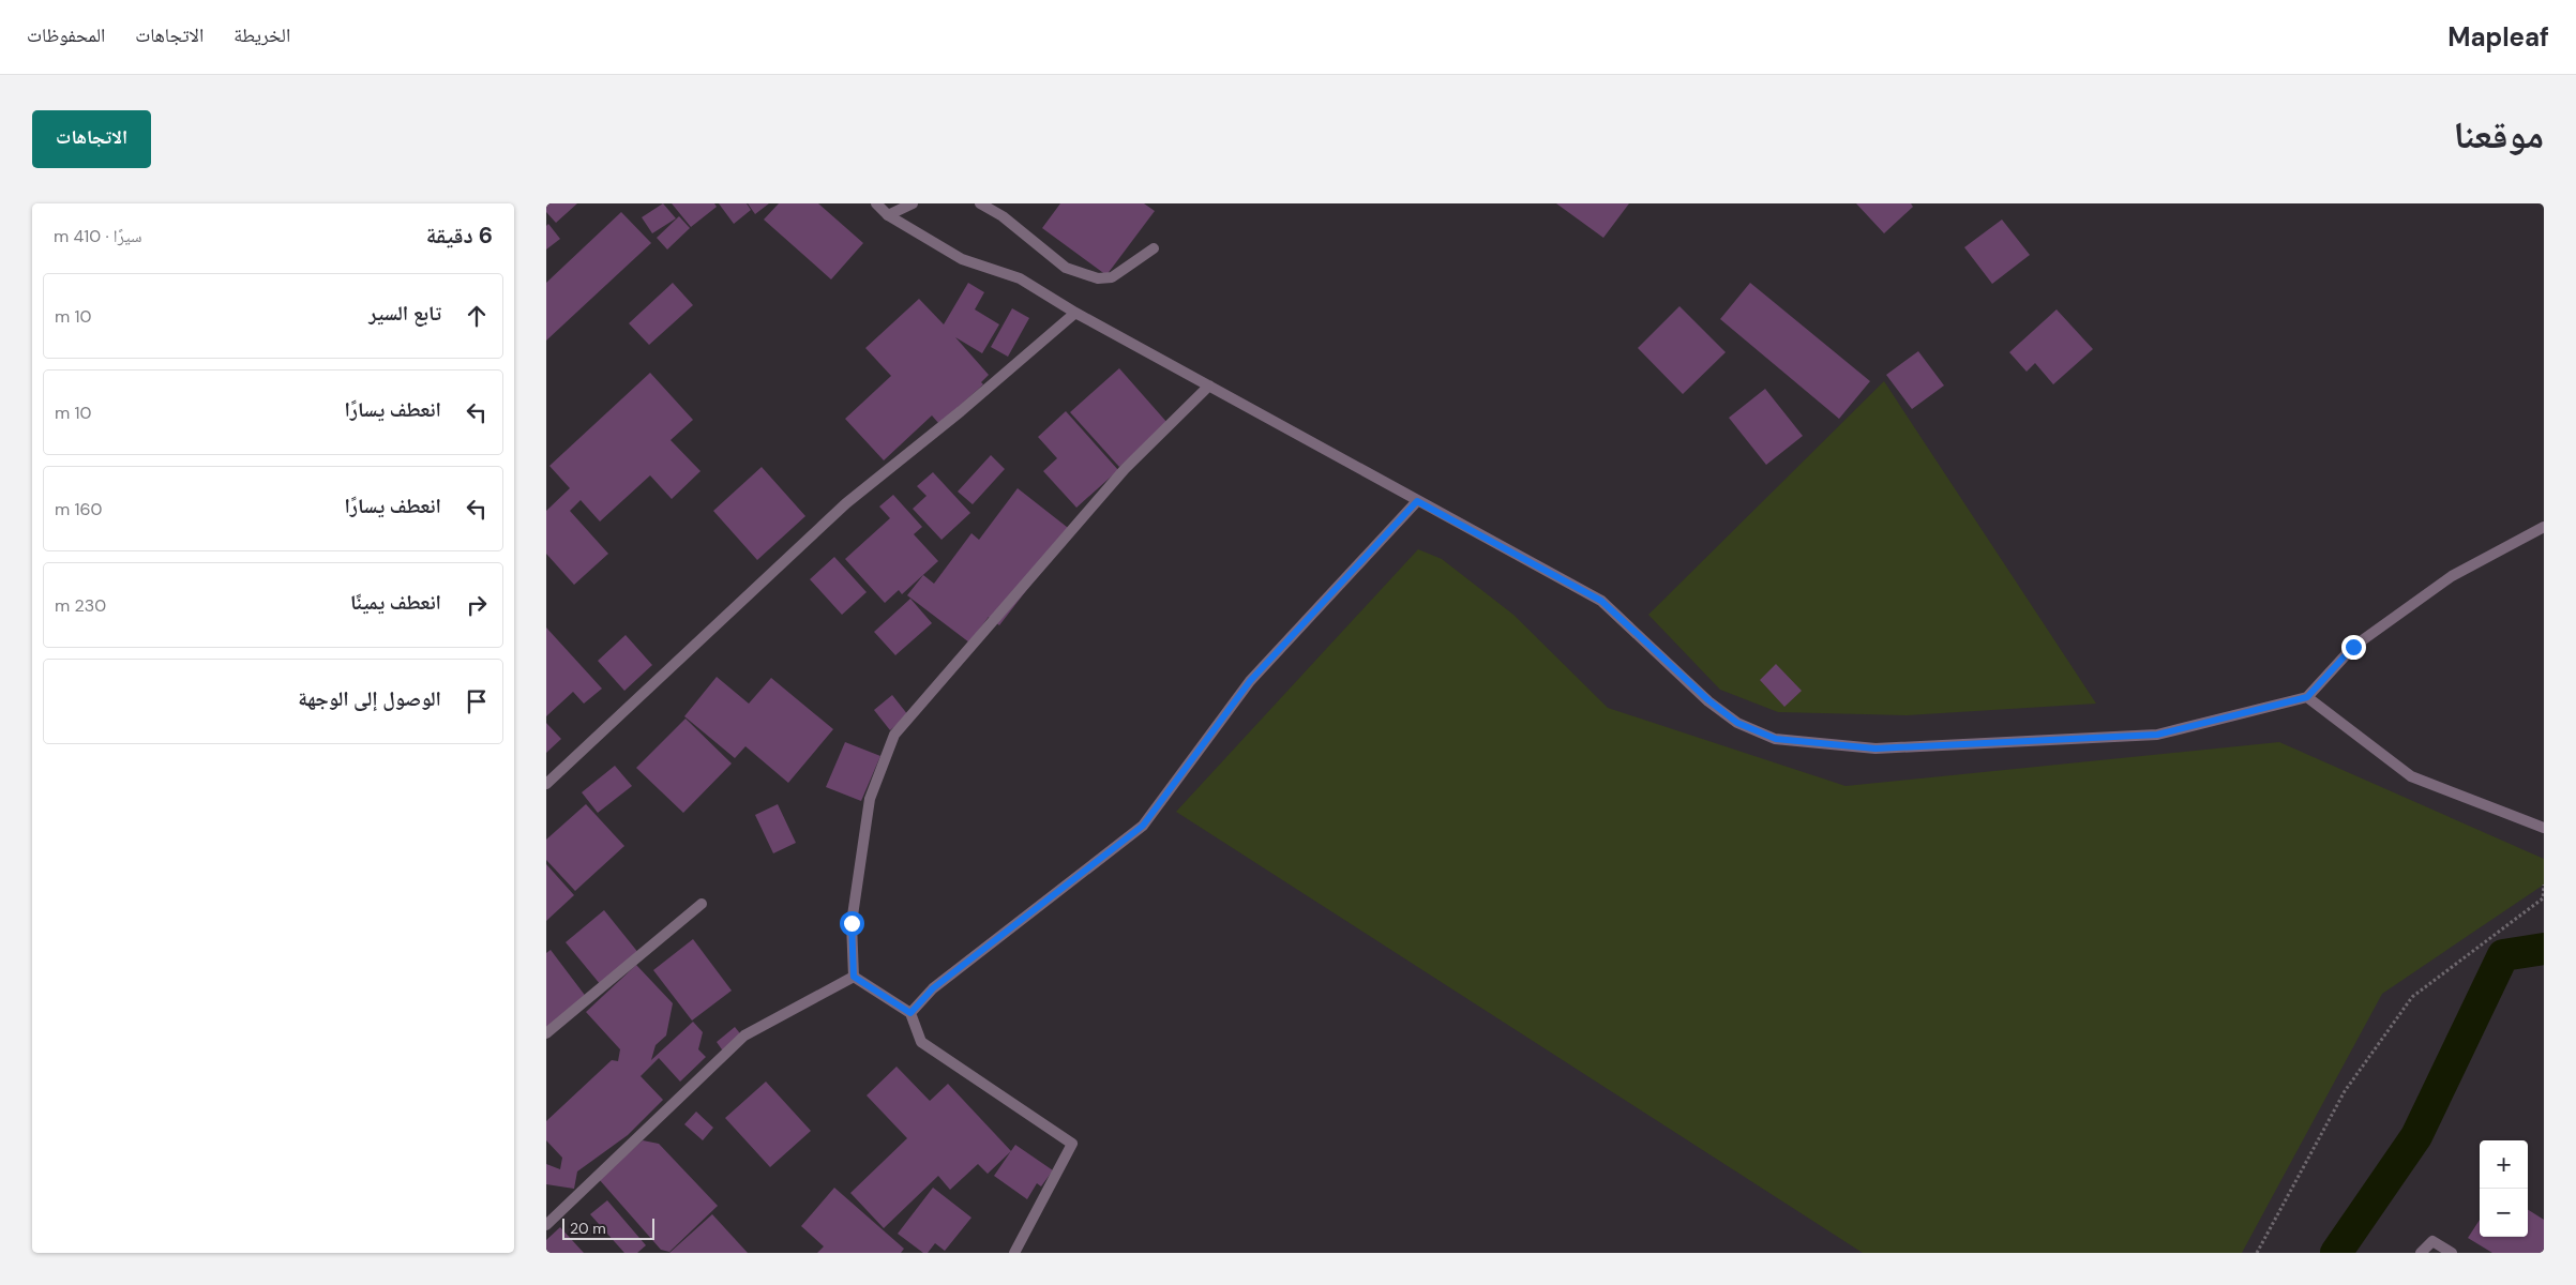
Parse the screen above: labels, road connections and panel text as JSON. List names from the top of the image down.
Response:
{
  "scale_bar": "20 m",
  "page": {
    "header": "Mapleaf",
    "nav": ["الخريطة", "الاتجاهات", "المحفوظات"],
    "title": "موقعنا",
    "buttons": "الاتجاهات",
    "heading": ["6 دقيقة", "سيرًا · 410 m"],
    "list": [
      ["تابع السير", "10 m"],
      ["انعطف يسارًا", "10 m"],
      ["انعطف يسارًا", "160 m"],
      ["انعطف يمينًا", "230 m"],
      "الوصول إلى الوجهة"
    ],
    "map_buttons": ["+", "−"],
    "scale": "20 m"
  }
}
